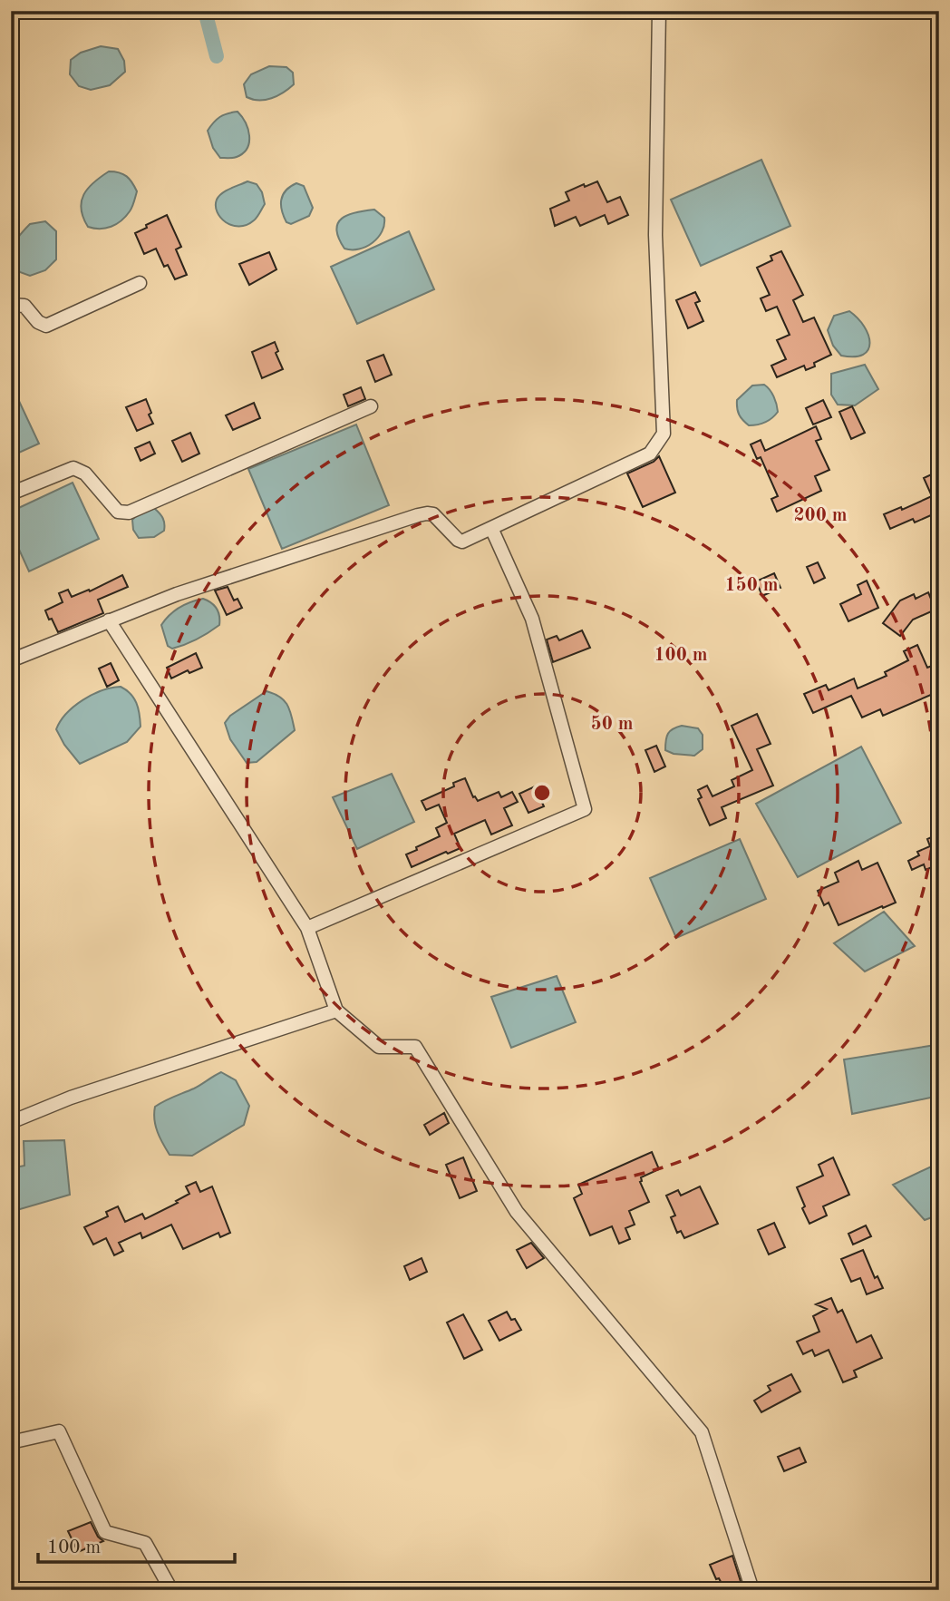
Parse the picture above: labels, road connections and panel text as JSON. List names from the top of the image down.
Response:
{
  "scale_bar": "100 m",
  "rings": [
    "200 m",
    "150 m",
    "100 m",
    "50 m"
  ]
}
